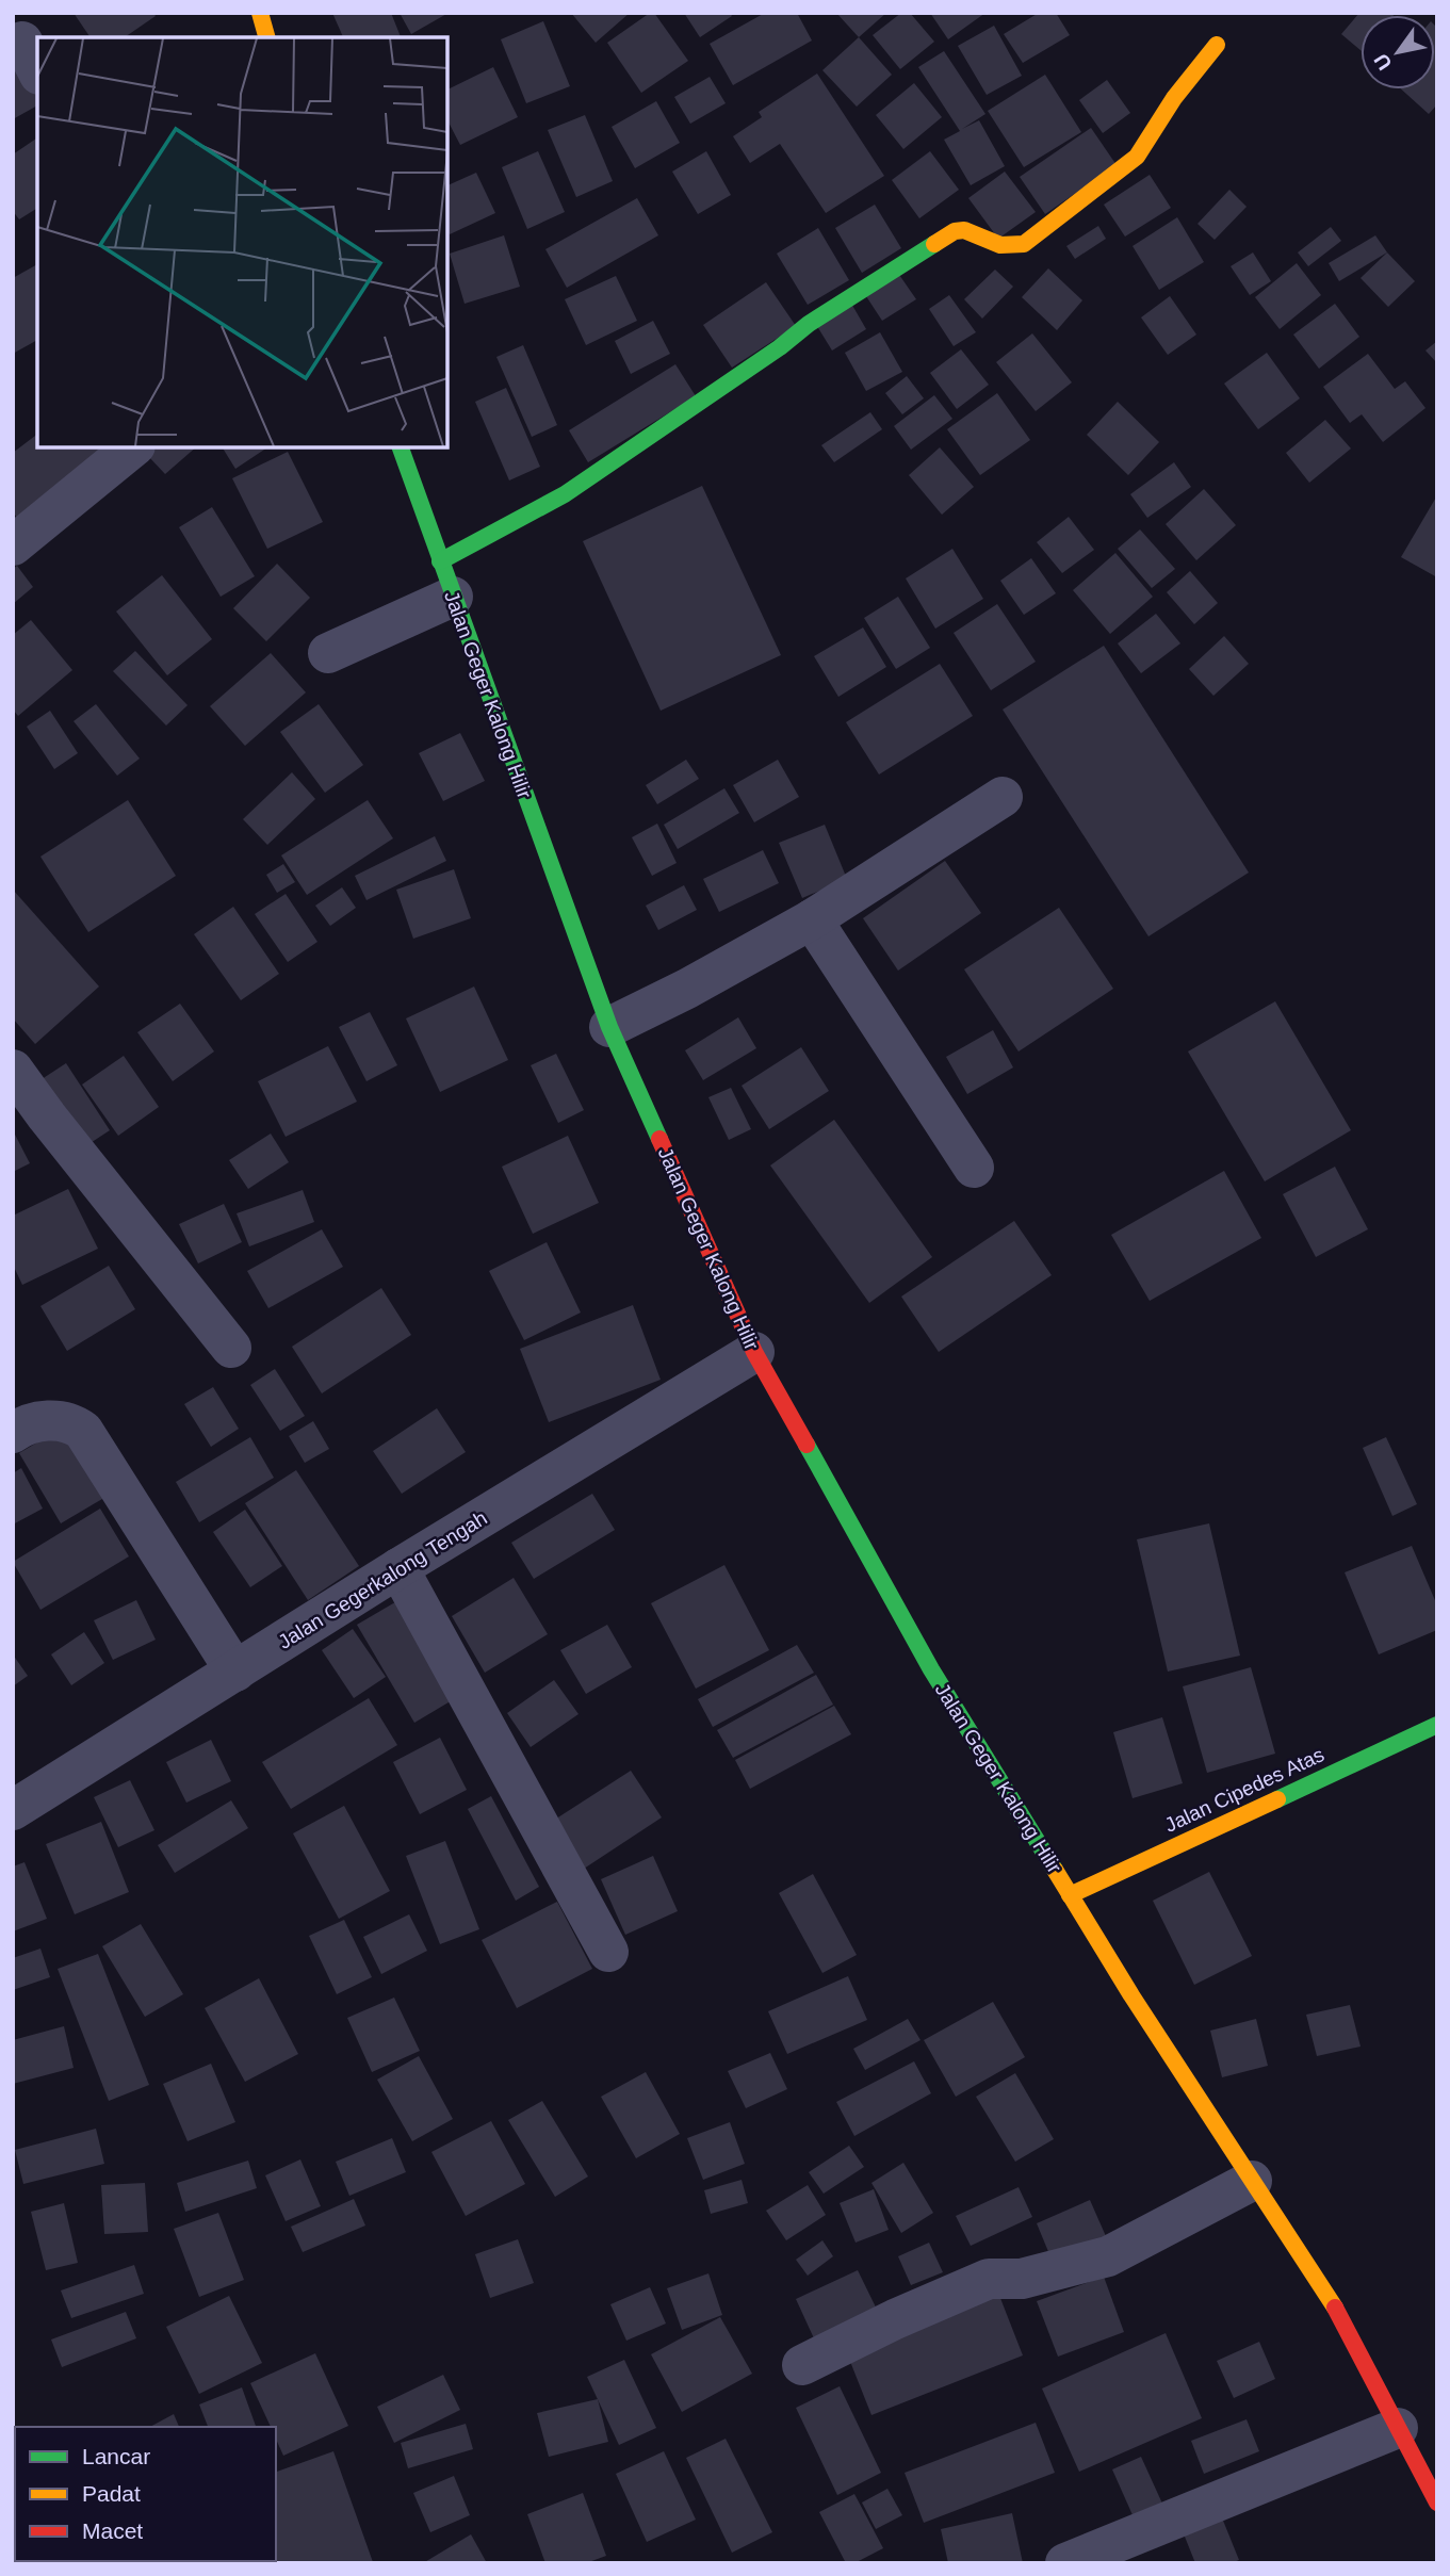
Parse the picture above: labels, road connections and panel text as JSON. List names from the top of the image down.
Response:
{
  "streets": {
    "main road": ["Jalan Geger Kalong Hilir", "Jalan Cipedes Atas"],
    "street": ["Jalan Gegerkalong Tengah"]
  },
  "crossings": [
    ["Jalan Geger Kalong Hilir", "Jalan Gegerkalong Tengah"],
    ["Jalan Geger Kalong Hilir", "Jalan Cipedes Atas"]
  ],
  "legend": ["Lancar", "Padat", "Macet"],
  "north": "bottom left"
}
